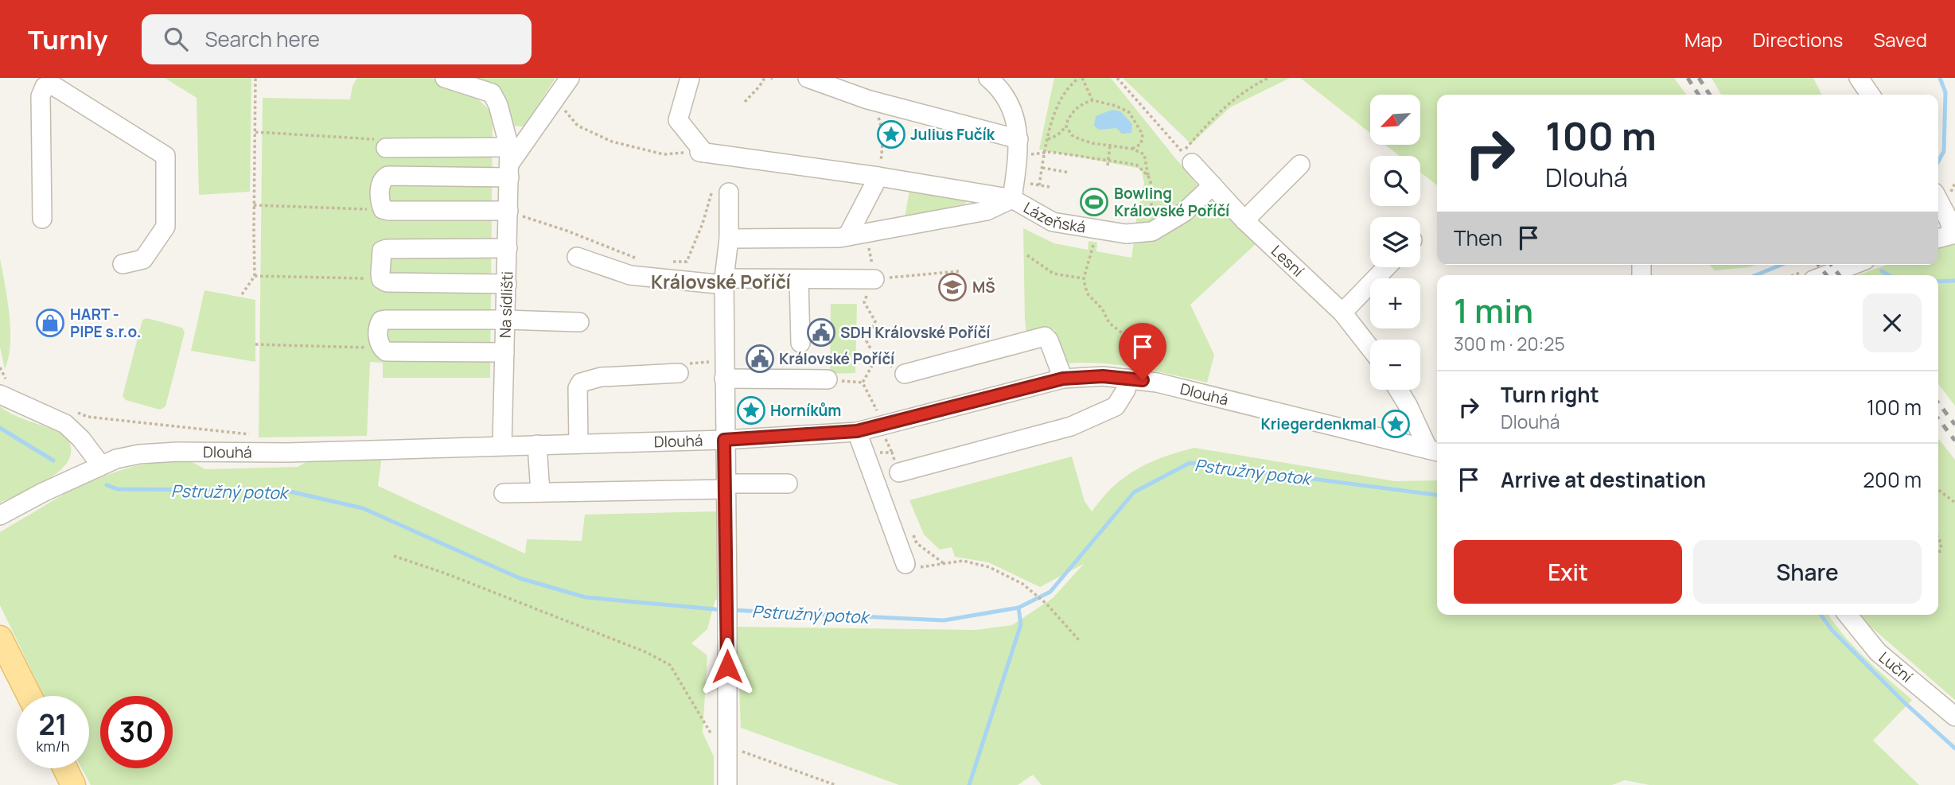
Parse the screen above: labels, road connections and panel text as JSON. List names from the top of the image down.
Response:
{
  "streets": {
    "street": [
      "Lázeňská",
      "Lesní",
      "Na sídlišti",
      "Dlouhá",
      "Luční"
    ]
  },
  "crossings": [
    ["Lázeňská", "Lesní"],
    ["Na sídlišti", "Dlouhá"]
  ],
  "districts": ["Královské Poříčí"],
  "water": ["Pstružný potok"],
  "places": {
    "place": ["Julius Fučík", "Horníkům", "Kriegerdenkmal"],
    "sports": ["Bowling Královské Poříčí"],
    "school or university": ["MŠ"],
    "shop": ["HART - PIPE s.r.o."],
    "public building": ["SDH Královské Poříčí", "Královské Poříčí"]
  },
  "north": "bottom left",
  "page": {
    "header": "Turnly",
    "search": "Search here",
    "nav": ["Map", "Directions", "Saved"],
    "map_buttons": ["+", "−"],
    "turn": ["100 m", "Dlouhá"],
    "then": "Then",
    "heading": ["1 min", "300 m · 20:25"],
    "list": [
      {
        "name": "Turn right",
        "note": "Dlouhá",
        "value": "100 m"
      },
      {
        "name": "Arrive at destination",
        "value": "200 m"
      }
    ],
    "buttons": ["Exit", "Share"],
    "speed": "21 km/h",
    "limit": "30"
  }
}
